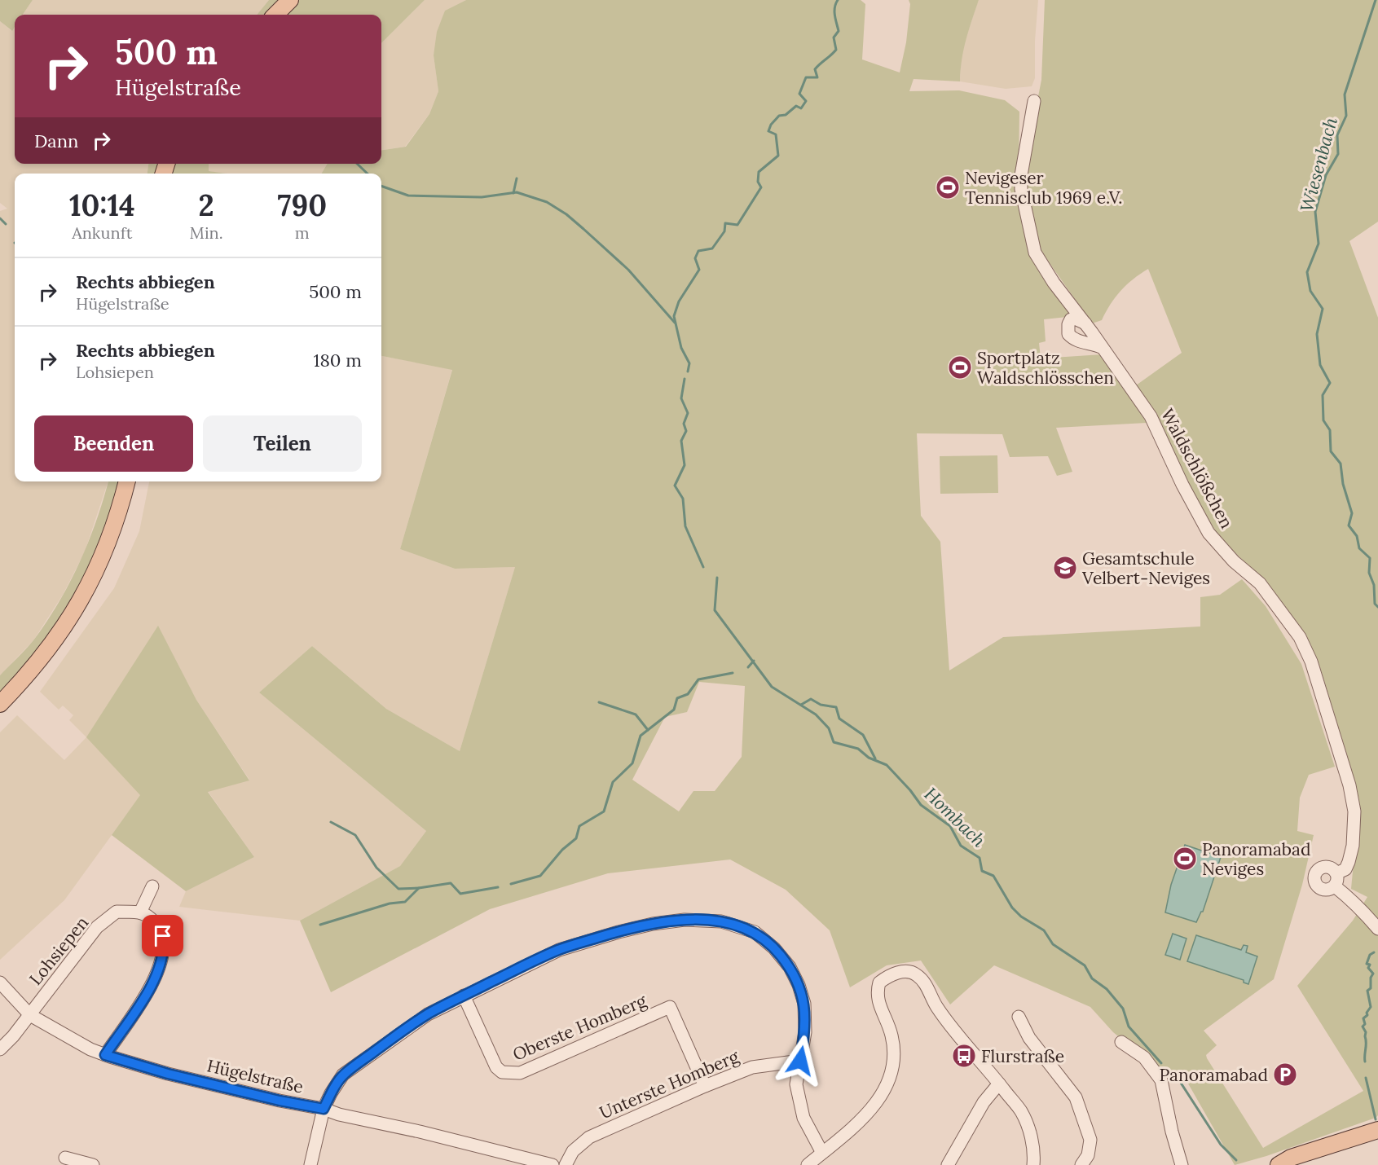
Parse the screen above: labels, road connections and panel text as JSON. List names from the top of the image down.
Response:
{
  "streets": {
    "street": [
      "Waldschlößchen",
      "Lohsiepen",
      "Oberste Homberg",
      "Hügelstraße",
      "Unterste Homberg"
    ]
  },
  "crossings": [
    ["Lohsiepen", "Hügelstraße"],
    ["Oberste Homberg", "Unterste Homberg"]
  ],
  "water": ["Wiesenbach", "Hombach"],
  "places": {
    "sports": ["Nevigeser Tennisclub 1969 e.V.", "Sportplatz Waldschlösschen", "Panoramabad Neviges"],
    "school or university": ["Gesamtschule Velbert-Neviges"],
    "bus stop": ["Flurstraße"],
    "parking": ["Panoramabad"]
  },
  "page": {
    "turn": ["500 m", "Hügelstraße"],
    "then": "Dann",
    "eta": [
      "10:14",
      "Ankunft",
      "2",
      "Min.",
      "790",
      "m"
    ],
    "list": [
      {
        "name": "Rechts abbiegen",
        "note": "Hügelstraße",
        "value": "500 m"
      },
      {
        "name": "Rechts abbiegen",
        "note": "Lohsiepen",
        "value": "180 m"
      }
    ],
    "buttons": ["Beenden", "Teilen"]
  }
}
